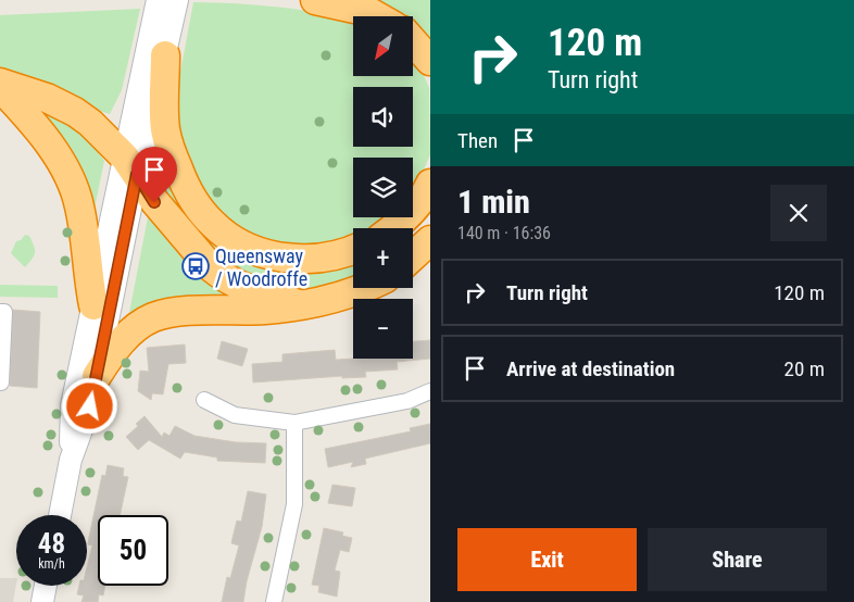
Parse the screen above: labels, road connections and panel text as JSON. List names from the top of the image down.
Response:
{
  "places": {
    "bus stop": ["Queensway / Woodroffe"]
  },
  "north": "bottom left",
  "page": {
    "turn": ["120 m", "Turn right"],
    "map_buttons": ["+", "−"],
    "then": "Then",
    "heading": ["1 min", "140 m · 16:36"],
    "list": [
      {
        "name": "Turn right",
        "value": "120 m"
      },
      {
        "name": "Arrive at destination",
        "value": "20 m"
      }
    ],
    "speed": "48 km/h",
    "limit": "50",
    "buttons": ["Exit", "Share"]
  }
}
